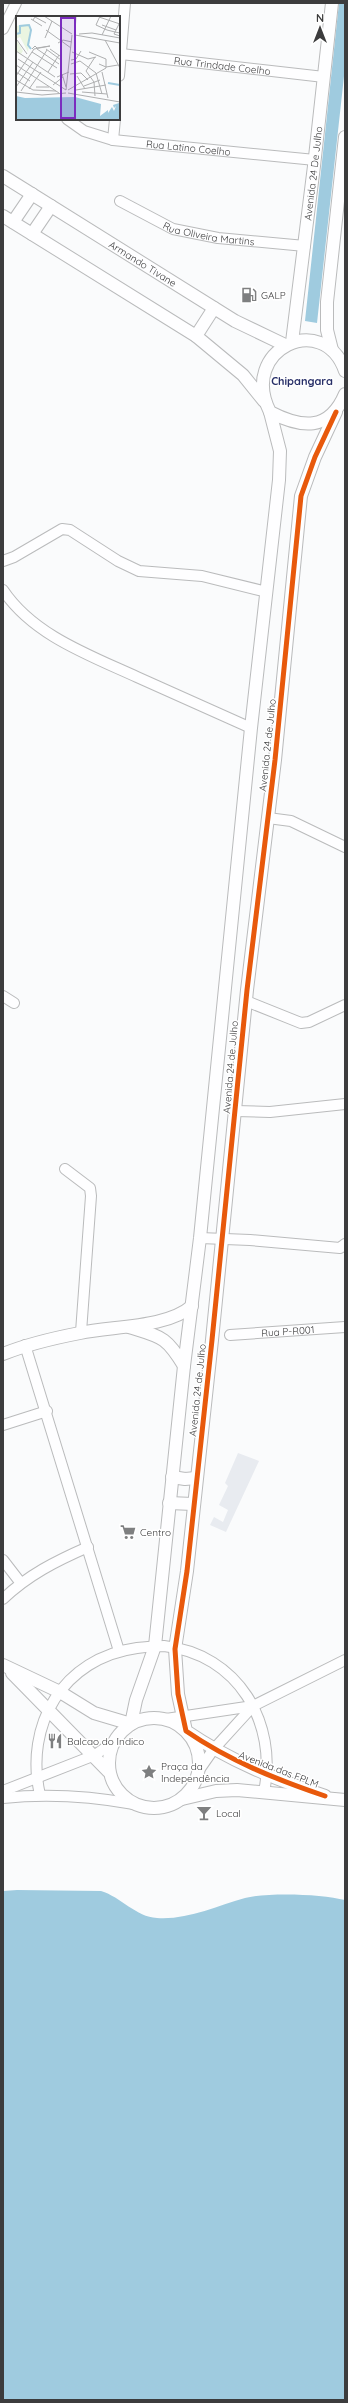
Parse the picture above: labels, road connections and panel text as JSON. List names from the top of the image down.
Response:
{
  "streets": {
    "street": [
      "Rua Trindade Coelho",
      "Rua Latino Coelho",
      "Avenida 24 De Julho",
      "Rua Oliveira Martins",
      "Armando Tivane",
      "Avenida 24 de Julho",
      "Rua P-R001",
      "Avenida das FPLM"
    ]
  },
  "crossings": [
    ["Rua Trindade Coelho", "Avenida 24 De Julho"],
    ["Rua Latino Coelho", "Avenida 24 De Julho"],
    ["Avenida 24 De Julho", "Rua Oliveira Martins"],
    ["Avenida 24 De Julho", "Armando Tivane"],
    ["Avenida 24 de Julho", "Avenida das FPLM"]
  ],
  "districts": ["Chipangara"],
  "places": {
    "fuel station": ["GALP"],
    "supermarket": ["Centro"],
    "restaurant": ["Balcao do Indico"],
    "place": ["Praça da Independência"],
    "bar": ["Local"]
  },
  "north": "top"
}
